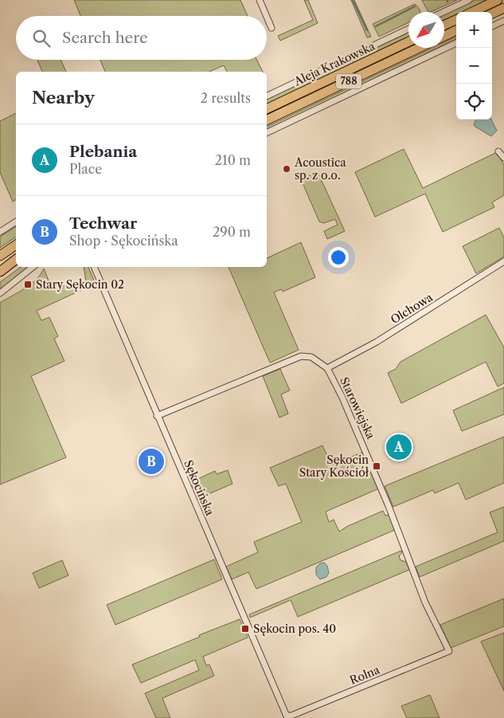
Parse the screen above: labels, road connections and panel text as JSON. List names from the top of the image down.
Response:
{
  "streets": {
    "main road": ["Aleja Krakowska", "788"],
    "street": [
      "Olchowa",
      "Starowiejska",
      "Sękocińska",
      "Rolna"
    ]
  },
  "crossings": [
    ["Olchowa", "Starowiejska"],
    ["Starowiejska", "Sękocińska"],
    ["Starowiejska", "Rolna"],
    ["Sękocińska", "Rolna"]
  ],
  "places": {
    "other": ["Acoustica sp. z o.o."],
    "transit": ["Stary Sękocin 02", "Sękocin Stary Kościół", "Sękocin pos. 40"]
  },
  "north": "bottom left",
  "page": {
    "map_buttons": ["+", "−"],
    "search": "Search here",
    "heading": ["Nearby", "2 results"],
    "list": [
      {
        "mark": "A",
        "name": "Plebania",
        "note": "Place",
        "value": "210 m"
      },
      {
        "mark": "B",
        "name": "Techwar",
        "note": "Shop · Sękocińska",
        "value": "290 m"
      }
    ],
    "pins": ["A", "B"]
  }
}
